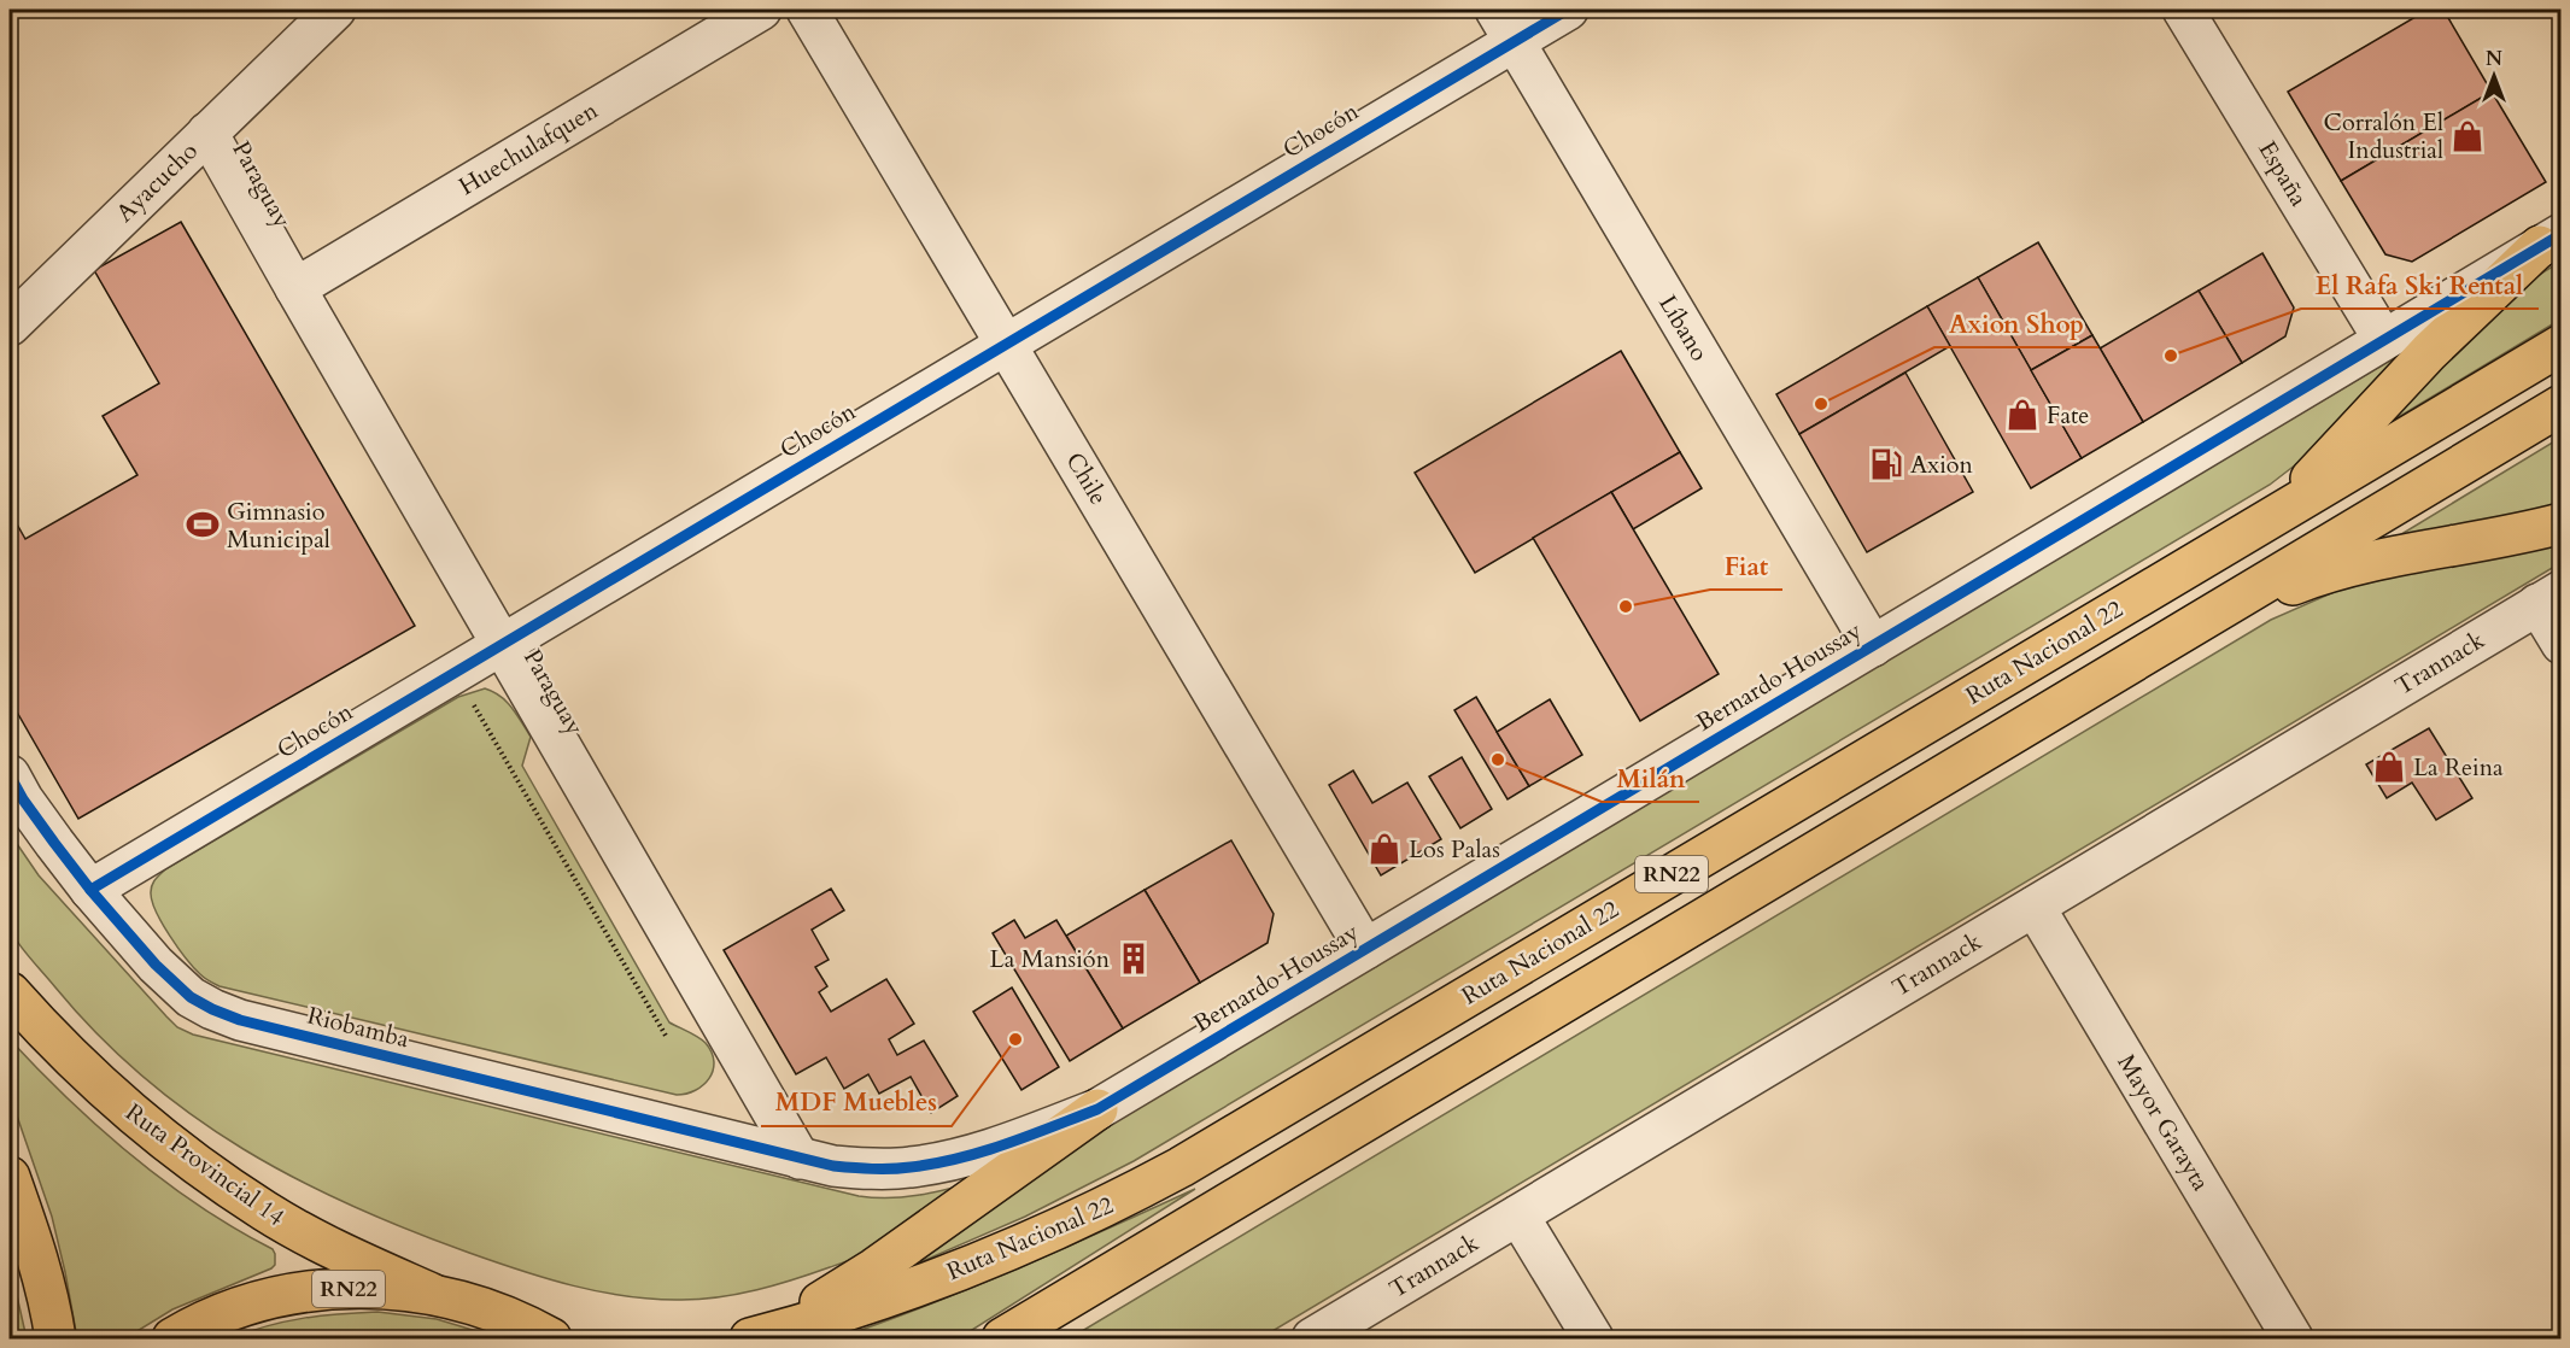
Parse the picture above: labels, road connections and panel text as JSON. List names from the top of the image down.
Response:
{
  "streets": {
    "main road": ["Ruta Nacional 22", "RN22", "Ruta Provincial 14"],
    "street": [
      "Chocón",
      "Huechulafquen",
      "España",
      "Ayacucho",
      "Paraguay",
      "Líbano",
      "Chile",
      "Trannack",
      "Bernardo Houssay",
      "Riobamba",
      "Mayor Garayta"
    ]
  },
  "crossings": [
    ["Chocón", "Paraguay"],
    ["Chocón", "Líbano"],
    ["Chocón", "Chile"],
    ["Chocón", "Riobamba"],
    ["Huechulafquen", "Paraguay"],
    ["España", "Bernardo Houssay"],
    ["Ayacucho", "Paraguay"],
    ["Paraguay", "Bernardo Houssay"],
    ["Paraguay", "Riobamba"],
    ["Líbano", "Bernardo Houssay"],
    ["Chile", "Bernardo Houssay"],
    ["Trannack", "Mayor Garayta"],
    ["Bernardo Houssay", "Riobamba"],
    ["RN22", "Ruta Provincial 14"]
  ],
  "places": {
    "shop": [
      "Corralón El Industrial",
      "Fate",
      "La Reina",
      "Los Palas"
    ],
    "other": [
      "El Rafa Ski Rental",
      "Axion Shop",
      "Fiat",
      "Milán",
      "MDF Muebles"
    ],
    "fuel station": ["Axion"],
    "sports": ["Gimnasio Municipal"],
    "building": ["La Mansión"]
  },
  "north": "top"
}
